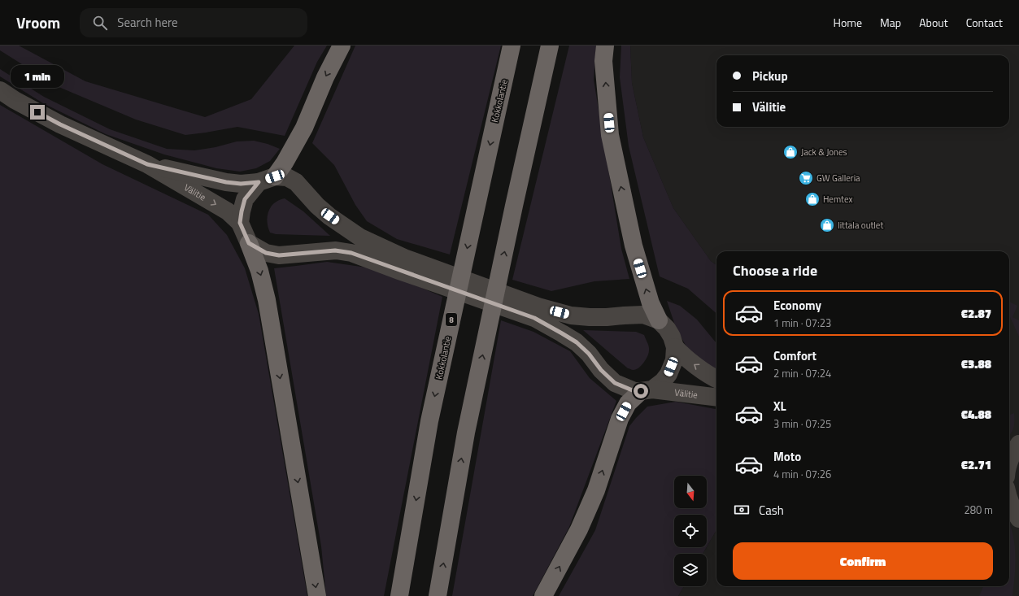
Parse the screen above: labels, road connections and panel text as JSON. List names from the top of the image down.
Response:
{
  "streets": {
    "highway": ["Kokkolantie", "8"],
    "main road": ["Välitie"]
  },
  "places": {
    "shop": ["Jack & Jones", "Hemtex", "Iittala outlet"],
    "supermarket": ["GW Galleria"]
  },
  "north": "bottom",
  "page": {
    "header": "Vroom",
    "search": "Search here",
    "nav": [
      "Home",
      "Map",
      "About",
      "Contact"
    ],
    "banner": ["Pickup", "Välitie"],
    "bubble": "1 min",
    "heading": "Choose a ride",
    "list": [
      {
        "name": "Economy",
        "note": "1 min · 07:23",
        "value": "€2.87"
      },
      {
        "name": "Comfort",
        "note": "2 min · 07:24",
        "value": "€3.88"
      },
      {
        "name": "XL",
        "note": "3 min · 07:25",
        "value": "€4.88"
      },
      {
        "name": "Moto",
        "note": "4 min · 07:26",
        "value": "€2.71"
      }
    ],
    "pay": ["Cash", "280 m"],
    "buttons": "Confirm"
  }
}
